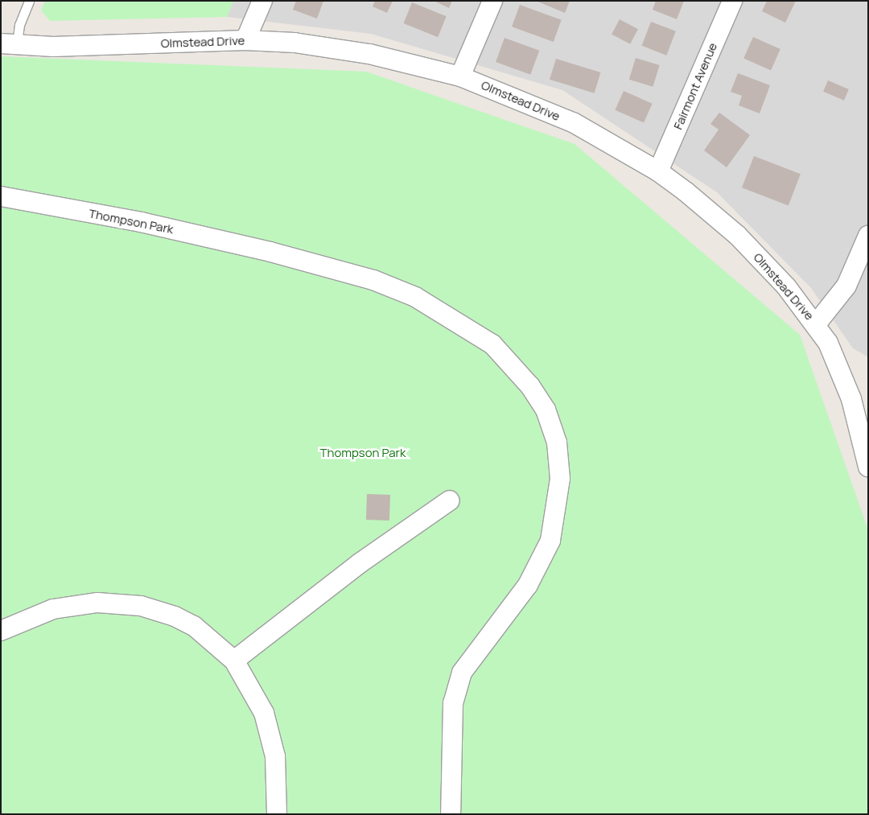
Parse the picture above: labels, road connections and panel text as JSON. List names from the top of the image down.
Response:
{
  "streets": {
    "street": ["Olmstead Drive", "Fairmont Avenue", "Thompson Park"]
  },
  "crossings": [
    ["Olmstead Drive", "Fairmont Avenue"]
  ],
  "parks": ["Thompson Park"]
}
